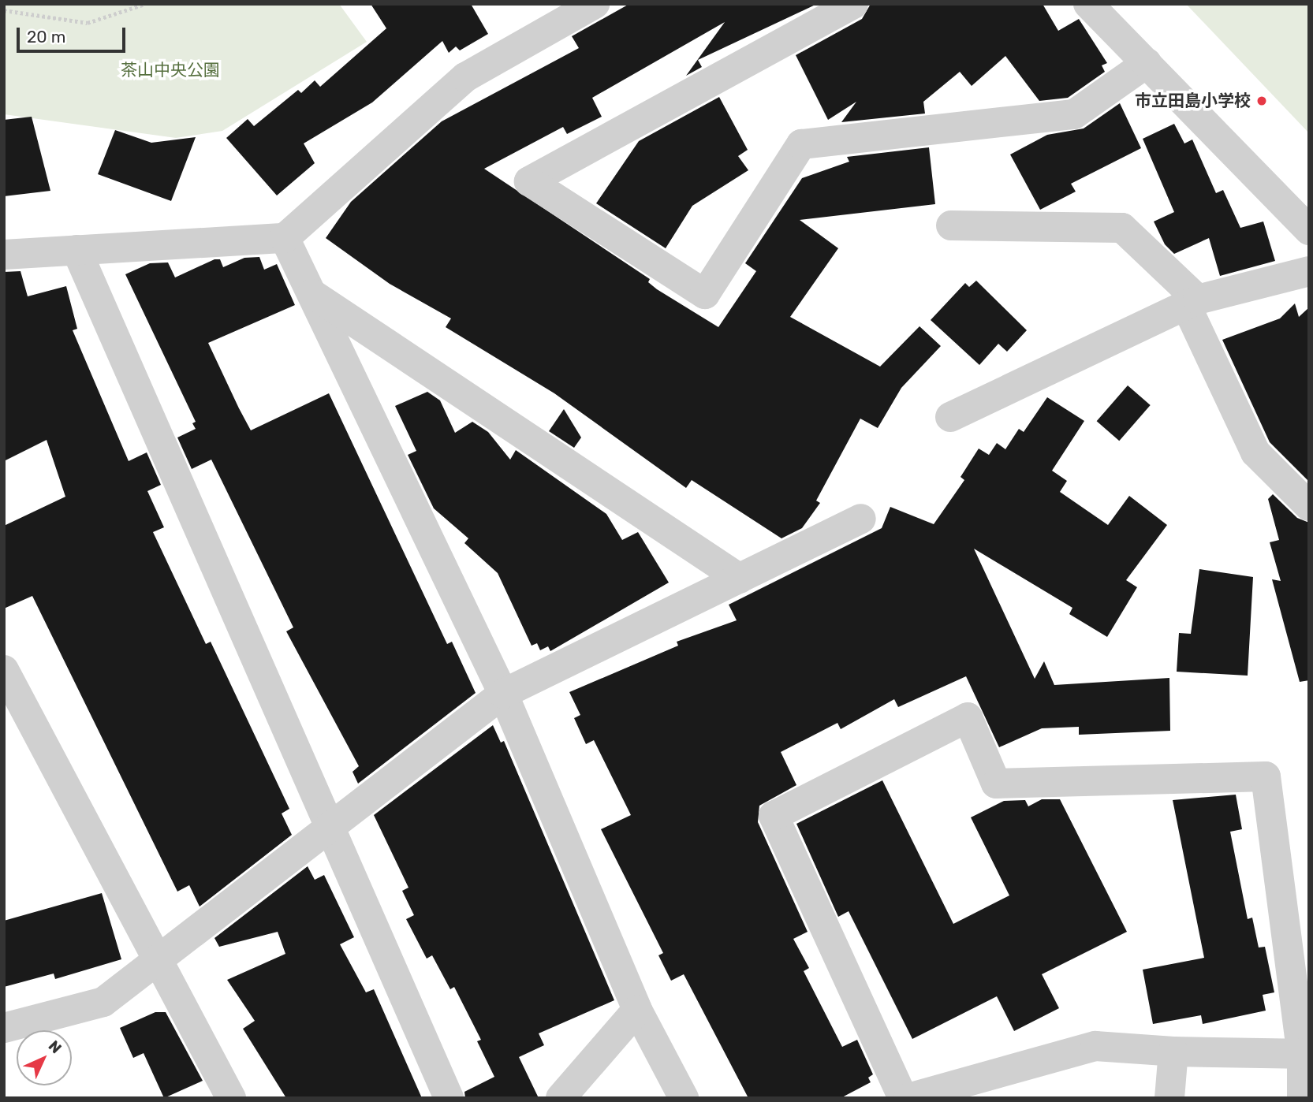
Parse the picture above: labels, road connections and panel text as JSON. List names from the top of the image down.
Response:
{
  "parks": ["茶山中央公園"],
  "places": ["市立田島小学校"],
  "scale_bar": "20 m",
  "north": "top right"
}
